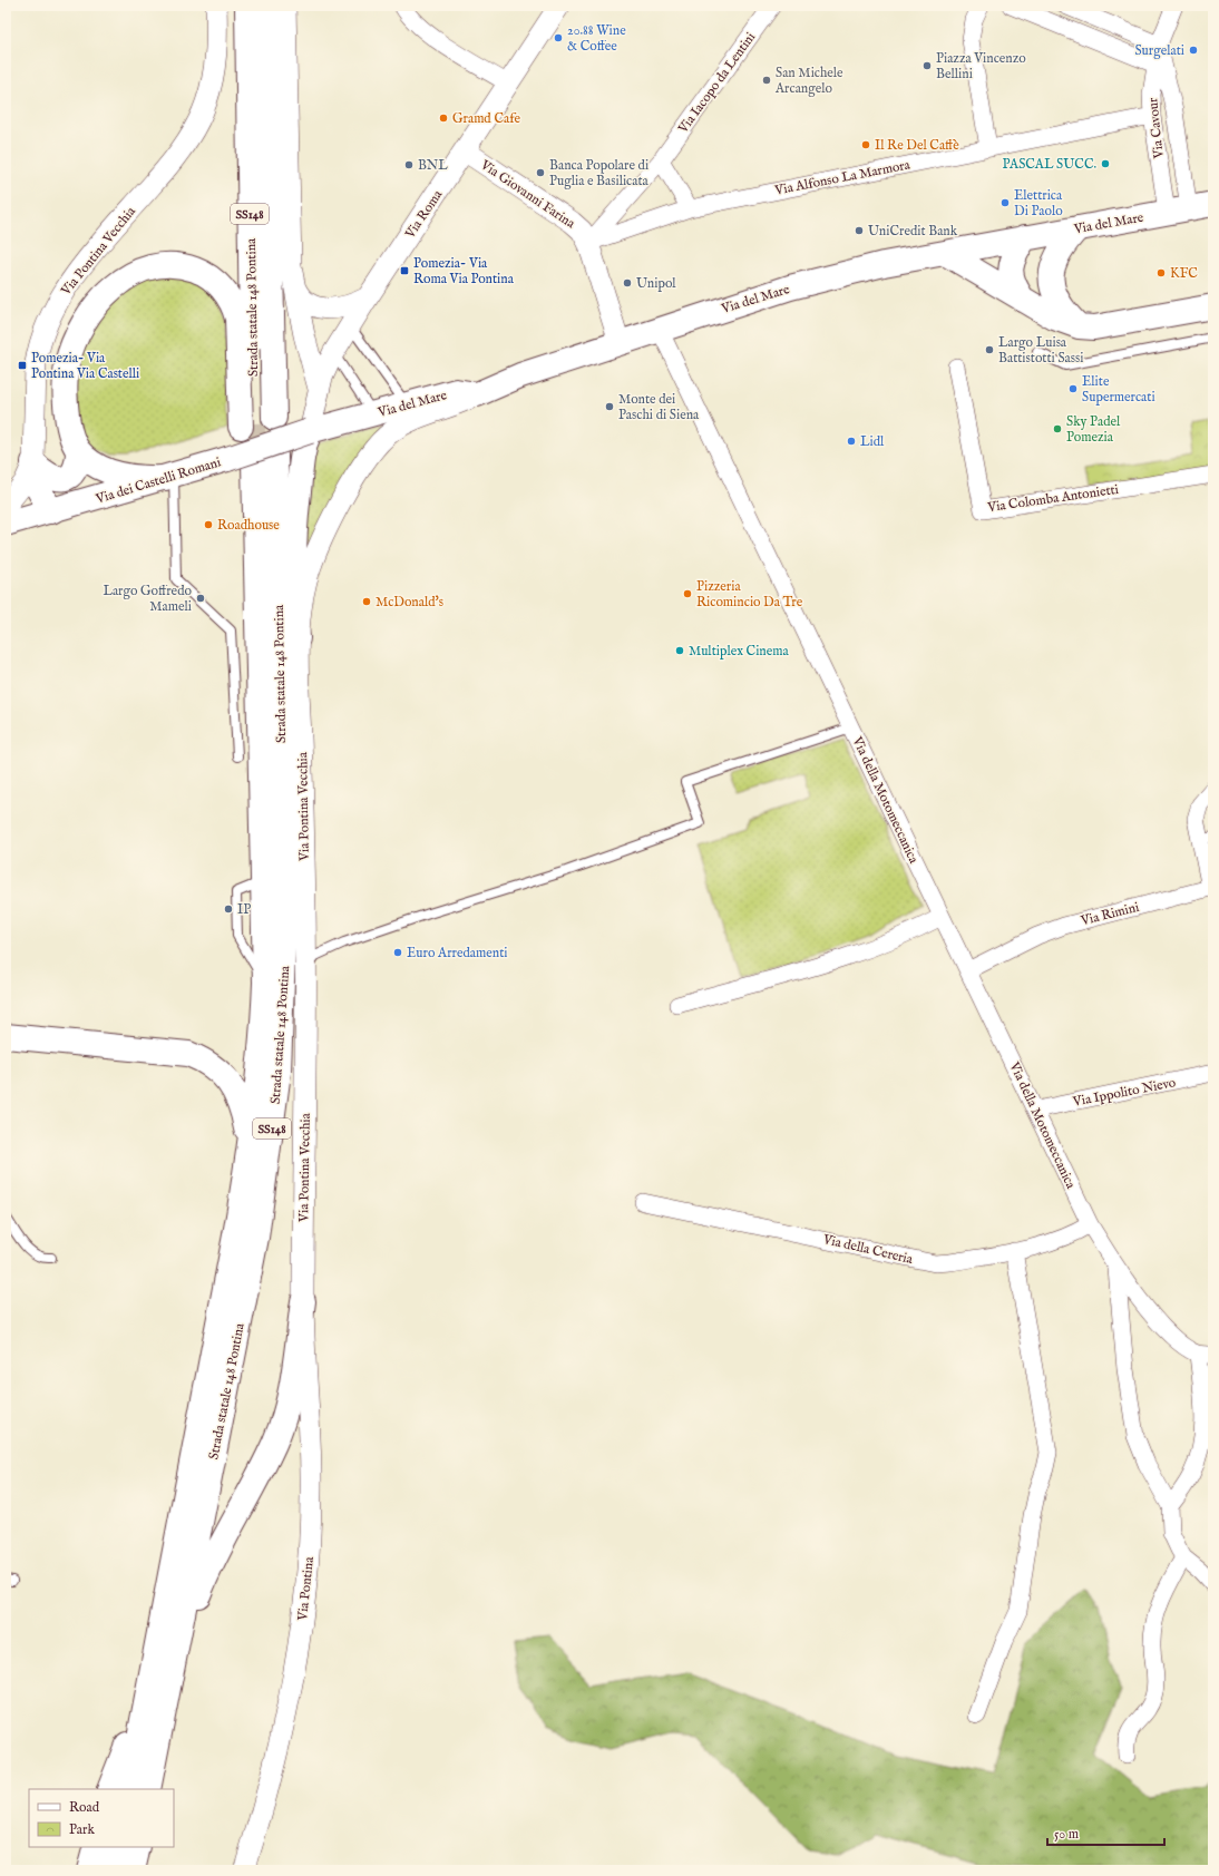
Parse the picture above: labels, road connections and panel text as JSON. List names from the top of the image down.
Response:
{
  "streets": {
    "main road": [
      "SS148",
      "Via del Mare",
      "Strada statale 148 Pontina",
      "Via dei Castelli Romani"
    ],
    "street": [
      "Via Iacopo da Lentini",
      "Via Cavour",
      "Via Alfonso La Marmora",
      "Via Giovanni Farina",
      "Via Roma",
      "Via Pontina Vecchia",
      "Via Colomba Antonietti",
      "Via della Motomeccanica",
      "Via Rimini",
      "Via Ippolito Nievo",
      "Via della Cereria",
      "Via Pontina"
    ]
  },
  "crossings": [
    ["Via Iacopo da Lentini", "Via Alfonso La Marmora"],
    ["Via Iacopo da Lentini", "Via Giovanni Farina"],
    ["Via Cavour", "Via Alfonso La Marmora"],
    ["Via Cavour", "Via del Mare"],
    ["Via Alfonso La Marmora", "Via Giovanni Farina"],
    ["Via Giovanni Farina", "Via Roma"],
    ["Via Giovanni Farina", "Via del Mare"],
    ["Via Roma", "Via del Mare"],
    ["Via Roma", "Via dei Castelli Romani"],
    ["Via del Mare", "Via Pontina Vecchia"],
    ["Via del Mare", "Via dei Castelli Romani"],
    ["Via del Mare", "Via della Motomeccanica"],
    ["Via Pontina Vecchia", "Via Pontina"],
    ["Strada statale 148 Pontina", "Via dei Castelli Romani"],
    ["Via della Motomeccanica", "Via Rimini"],
    ["Via della Motomeccanica", "Via Ippolito Nievo"],
    ["Via della Motomeccanica", "Via della Cereria"]
  ],
  "places": {
    "other": [
      "20.88 Wine & Coffee",
      "Surgelati",
      "Piazza Vincenzo Bellini",
      "San Michele Arcangelo",
      "Gramd Cafe",
      "Il Re Del Caffè",
      "PASCAL SUCC.",
      "BNL",
      "Banca Popolare di Puglia e Basilicata",
      "Elettrica Di Paolo",
      "UniCredit Bank",
      "KFC",
      "Unipol",
      "Largo Luisa Battistotti Sassi",
      "Elite Supermercati",
      "Monte dei Paschi di Siena",
      "Sky Padel Pomezia",
      "Lidl",
      "Roadhouse",
      "Pizzeria Ricomincio Da Tre",
      "Largo Goffredo Mameli",
      "McDonald's",
      "Multiplex Cinema",
      "IP",
      "Euro Arredamenti"
    ],
    "transit": ["Pomezia- Via Roma Via Pontina", "Pomezia- Via Pontina Via Castelli"]
  },
  "legend": ["Road", "Park"],
  "scale_bar": "50 m"
}
